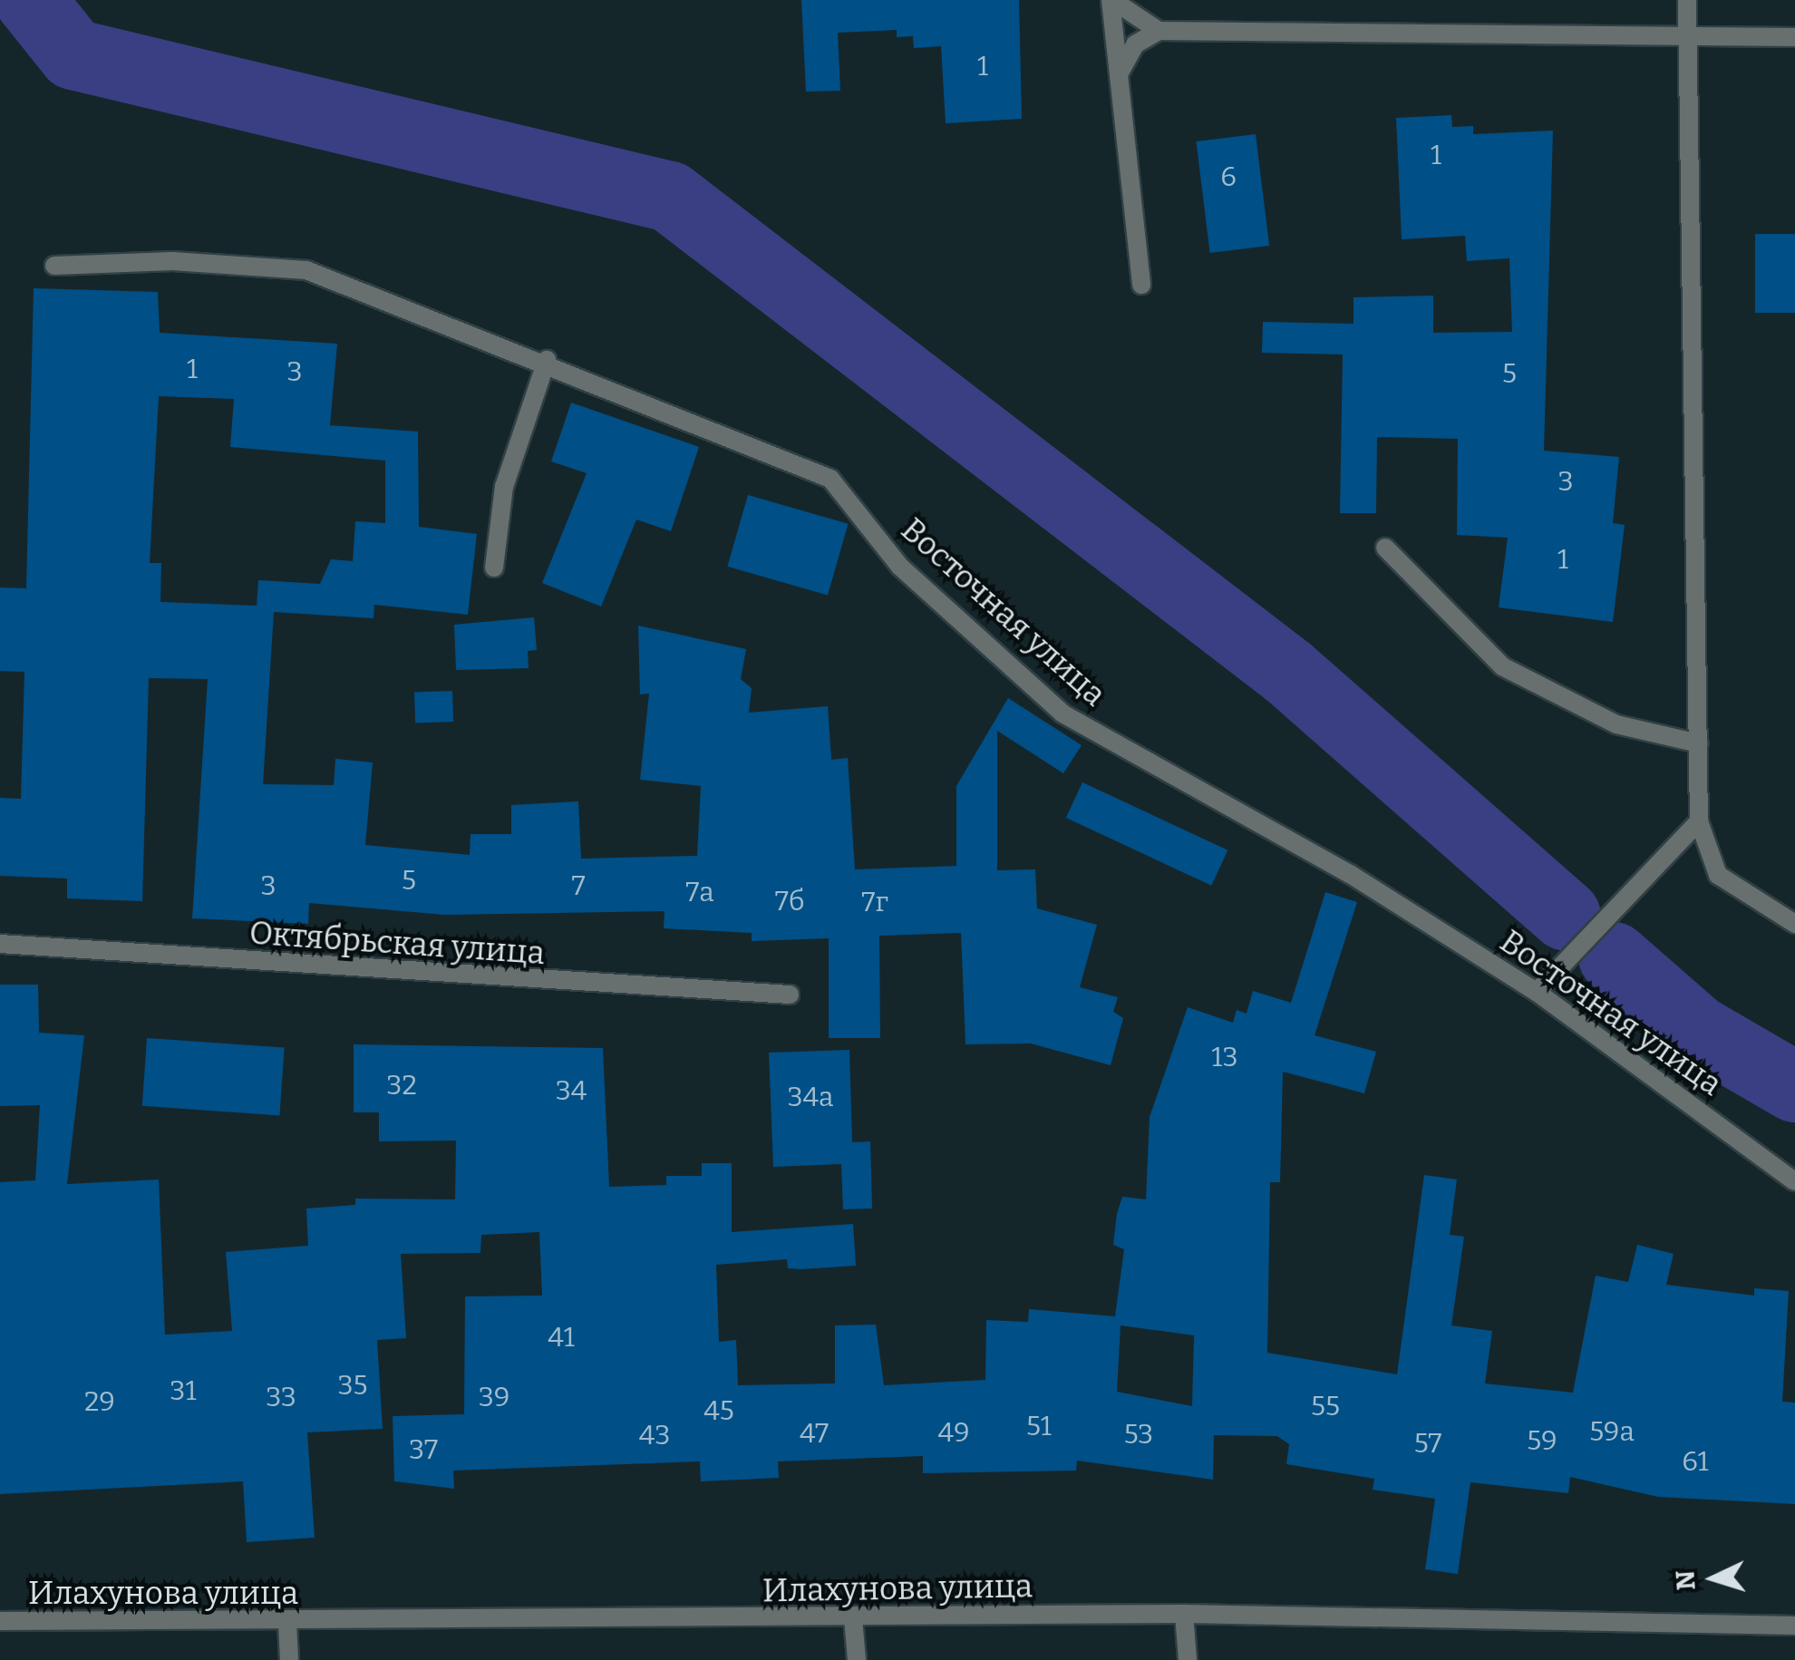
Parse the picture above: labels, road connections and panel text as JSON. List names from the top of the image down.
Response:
{
  "streets": {
    "street": ["Восточная улица", "Октябрьская улица", "Илахунова улица"]
  },
  "house_numbers": [
    "1",
    "1",
    "6",
    "1",
    "3",
    "5",
    "3",
    "1",
    "5",
    "3",
    "7",
    "7а",
    "7б",
    "7г",
    "13",
    "32",
    "34",
    "34а",
    "41",
    "35",
    "31",
    "33",
    "39",
    "29",
    "55",
    "45",
    "51",
    "59а",
    "49",
    "47",
    "53",
    "43",
    "59",
    "57",
    "37",
    "61"
  ],
  "north": "left"
}
